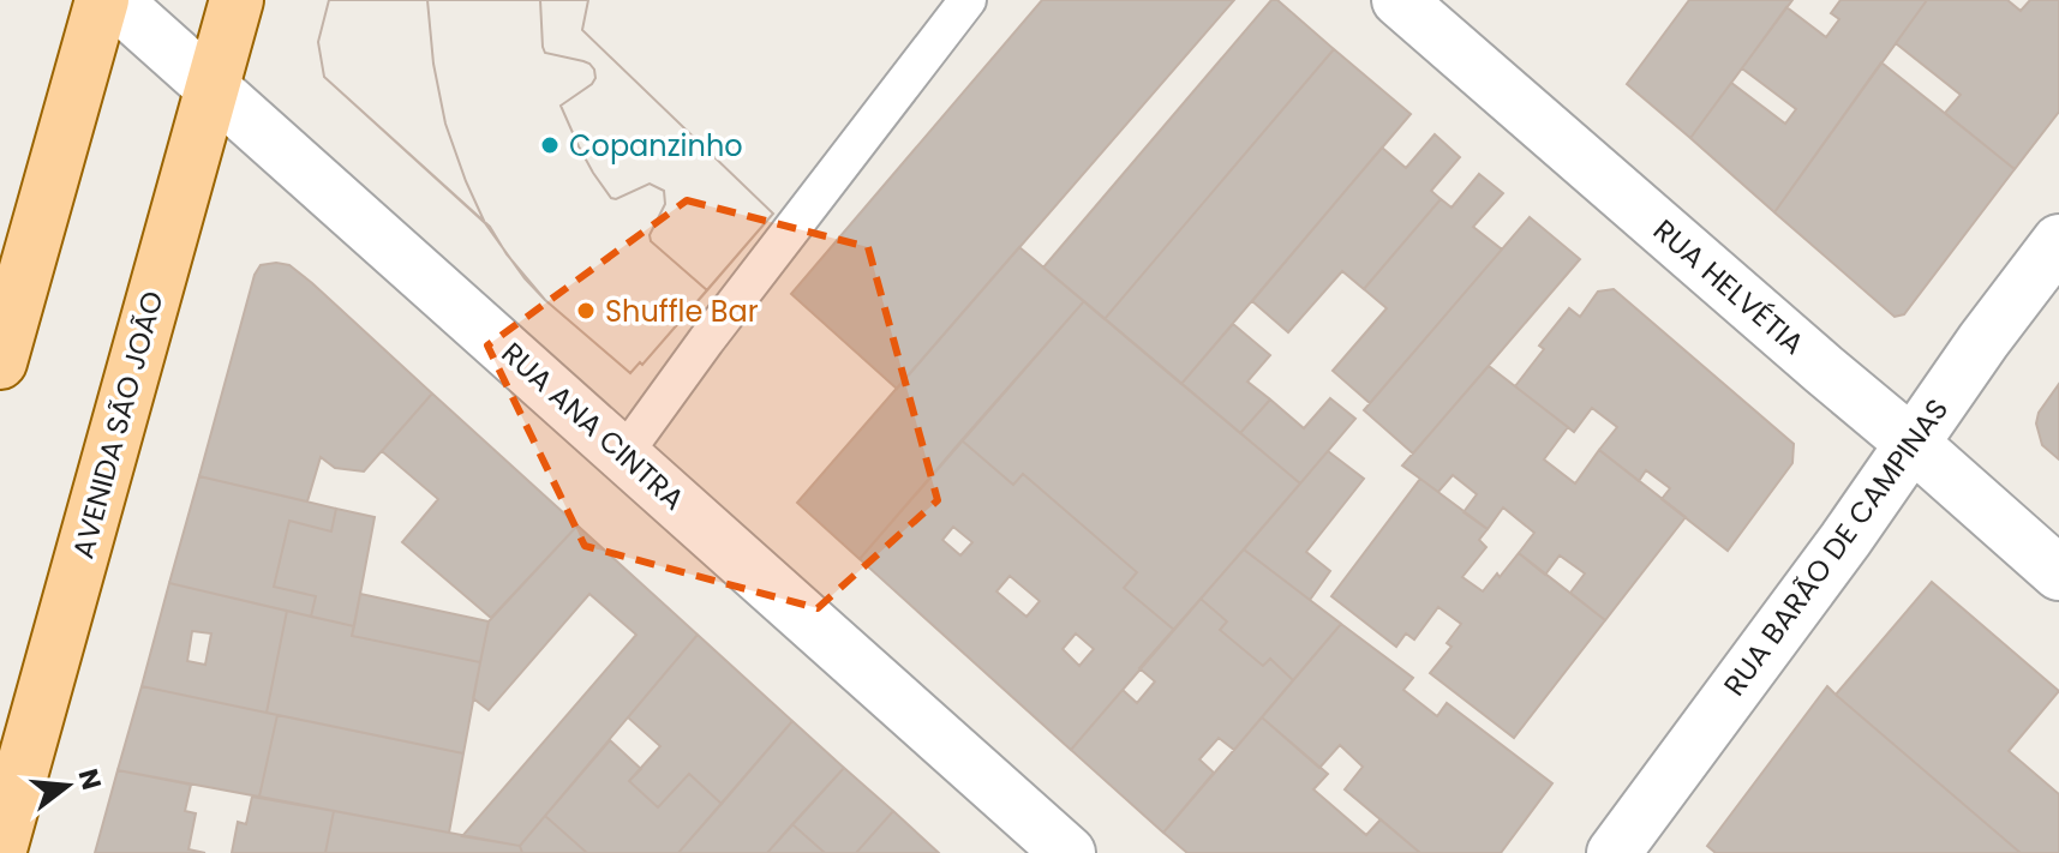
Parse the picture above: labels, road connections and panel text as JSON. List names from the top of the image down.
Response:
{
  "streets": {
    "main road": ["AVENIDA SÃO JOÃO"],
    "street": ["RUA HELVÉTIA", "RUA ANA CINTRA", "RUA BARÃO DE CAMPINAS"]
  },
  "crossings": [
    ["RUA HELVÉTIA", "RUA BARÃO DE CAMPINAS"],
    ["AVENIDA SÃO JOÃO", "RUA ANA CINTRA"]
  ],
  "places": ["Copanzinho", "Shuffle Bar"],
  "north": "right"
}
